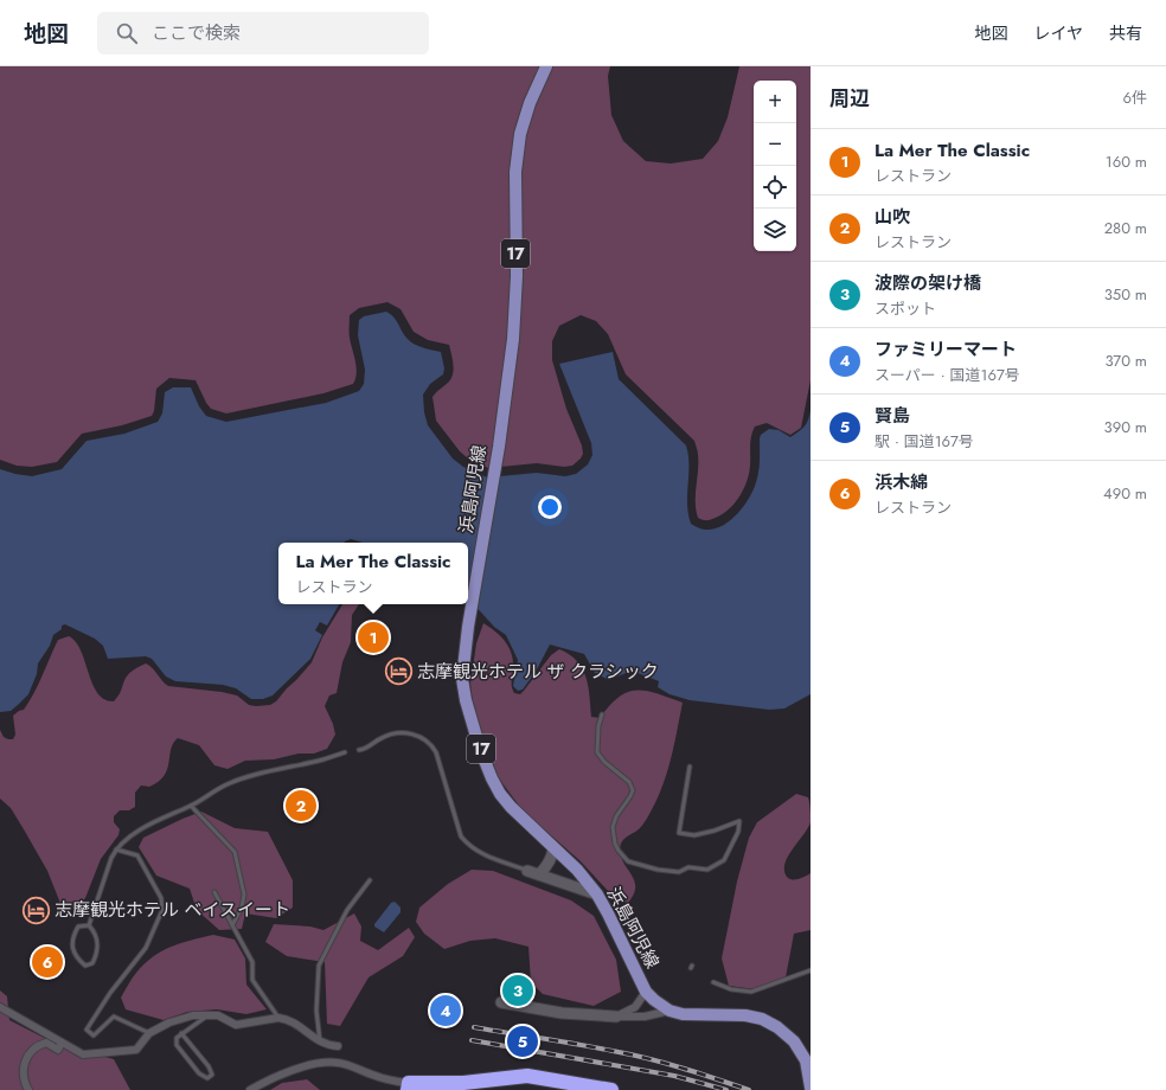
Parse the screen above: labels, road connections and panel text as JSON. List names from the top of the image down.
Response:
{
  "streets": {
    "main road": ["17", "浜島阿児線"]
  },
  "places": {
    "hotel": ["志摩観光ホテル ザ クラシック", "志摩観光ホテル ベイスイート"]
  },
  "page": {
    "header": "地図",
    "search": "ここで検索",
    "nav": ["地図", "レイヤ", "共有"],
    "heading": ["周辺", "6件"],
    "map_buttons": ["+", "−"],
    "list": [
      {
        "mark": "1",
        "name": "La Mer The Classic",
        "note": "レストラン",
        "value": "160 m"
      },
      {
        "mark": "2",
        "name": "山吹",
        "note": "レストラン",
        "value": "280 m"
      },
      {
        "mark": "3",
        "name": "波際の架け橋",
        "note": "スポット",
        "value": "350 m"
      },
      {
        "mark": "4",
        "name": "ファミリーマート",
        "note": "スーパー · 国道167号",
        "value": "370 m"
      },
      {
        "mark": "5",
        "name": "賢島",
        "note": "駅 · 国道167号",
        "value": "390 m"
      },
      {
        "mark": "6",
        "name": "浜木綿",
        "note": "レストラン",
        "value": "490 m"
      }
    ],
    "popup": ["La Mer The Classic", "レストラン"],
    "pins": [
      "1",
      "2",
      "6",
      "3",
      "4",
      "5"
    ]
  }
}
